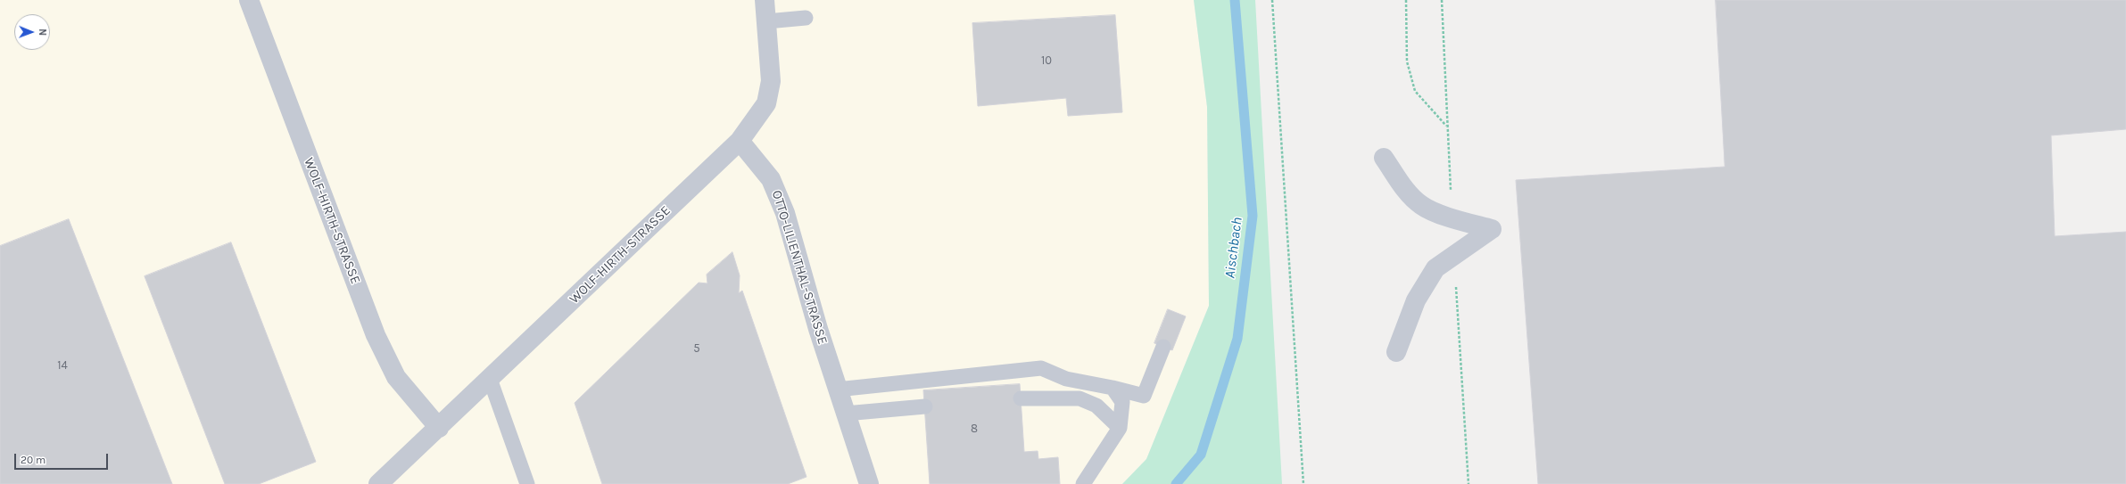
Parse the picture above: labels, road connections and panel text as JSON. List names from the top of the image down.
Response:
{
  "streets": {
    "street": ["WOLF-HIRTH-STRASSE", "OTTO-LILIENTHAL-STRASSE"]
  },
  "crossings": [
    ["WOLF-HIRTH-STRASSE", "OTTO-LILIENTHAL-STRASSE"]
  ],
  "water": ["Aischbach"],
  "house_numbers": [
    "10",
    "5",
    "14",
    "8"
  ],
  "scale_bar": "20 m",
  "north": "right"
}
